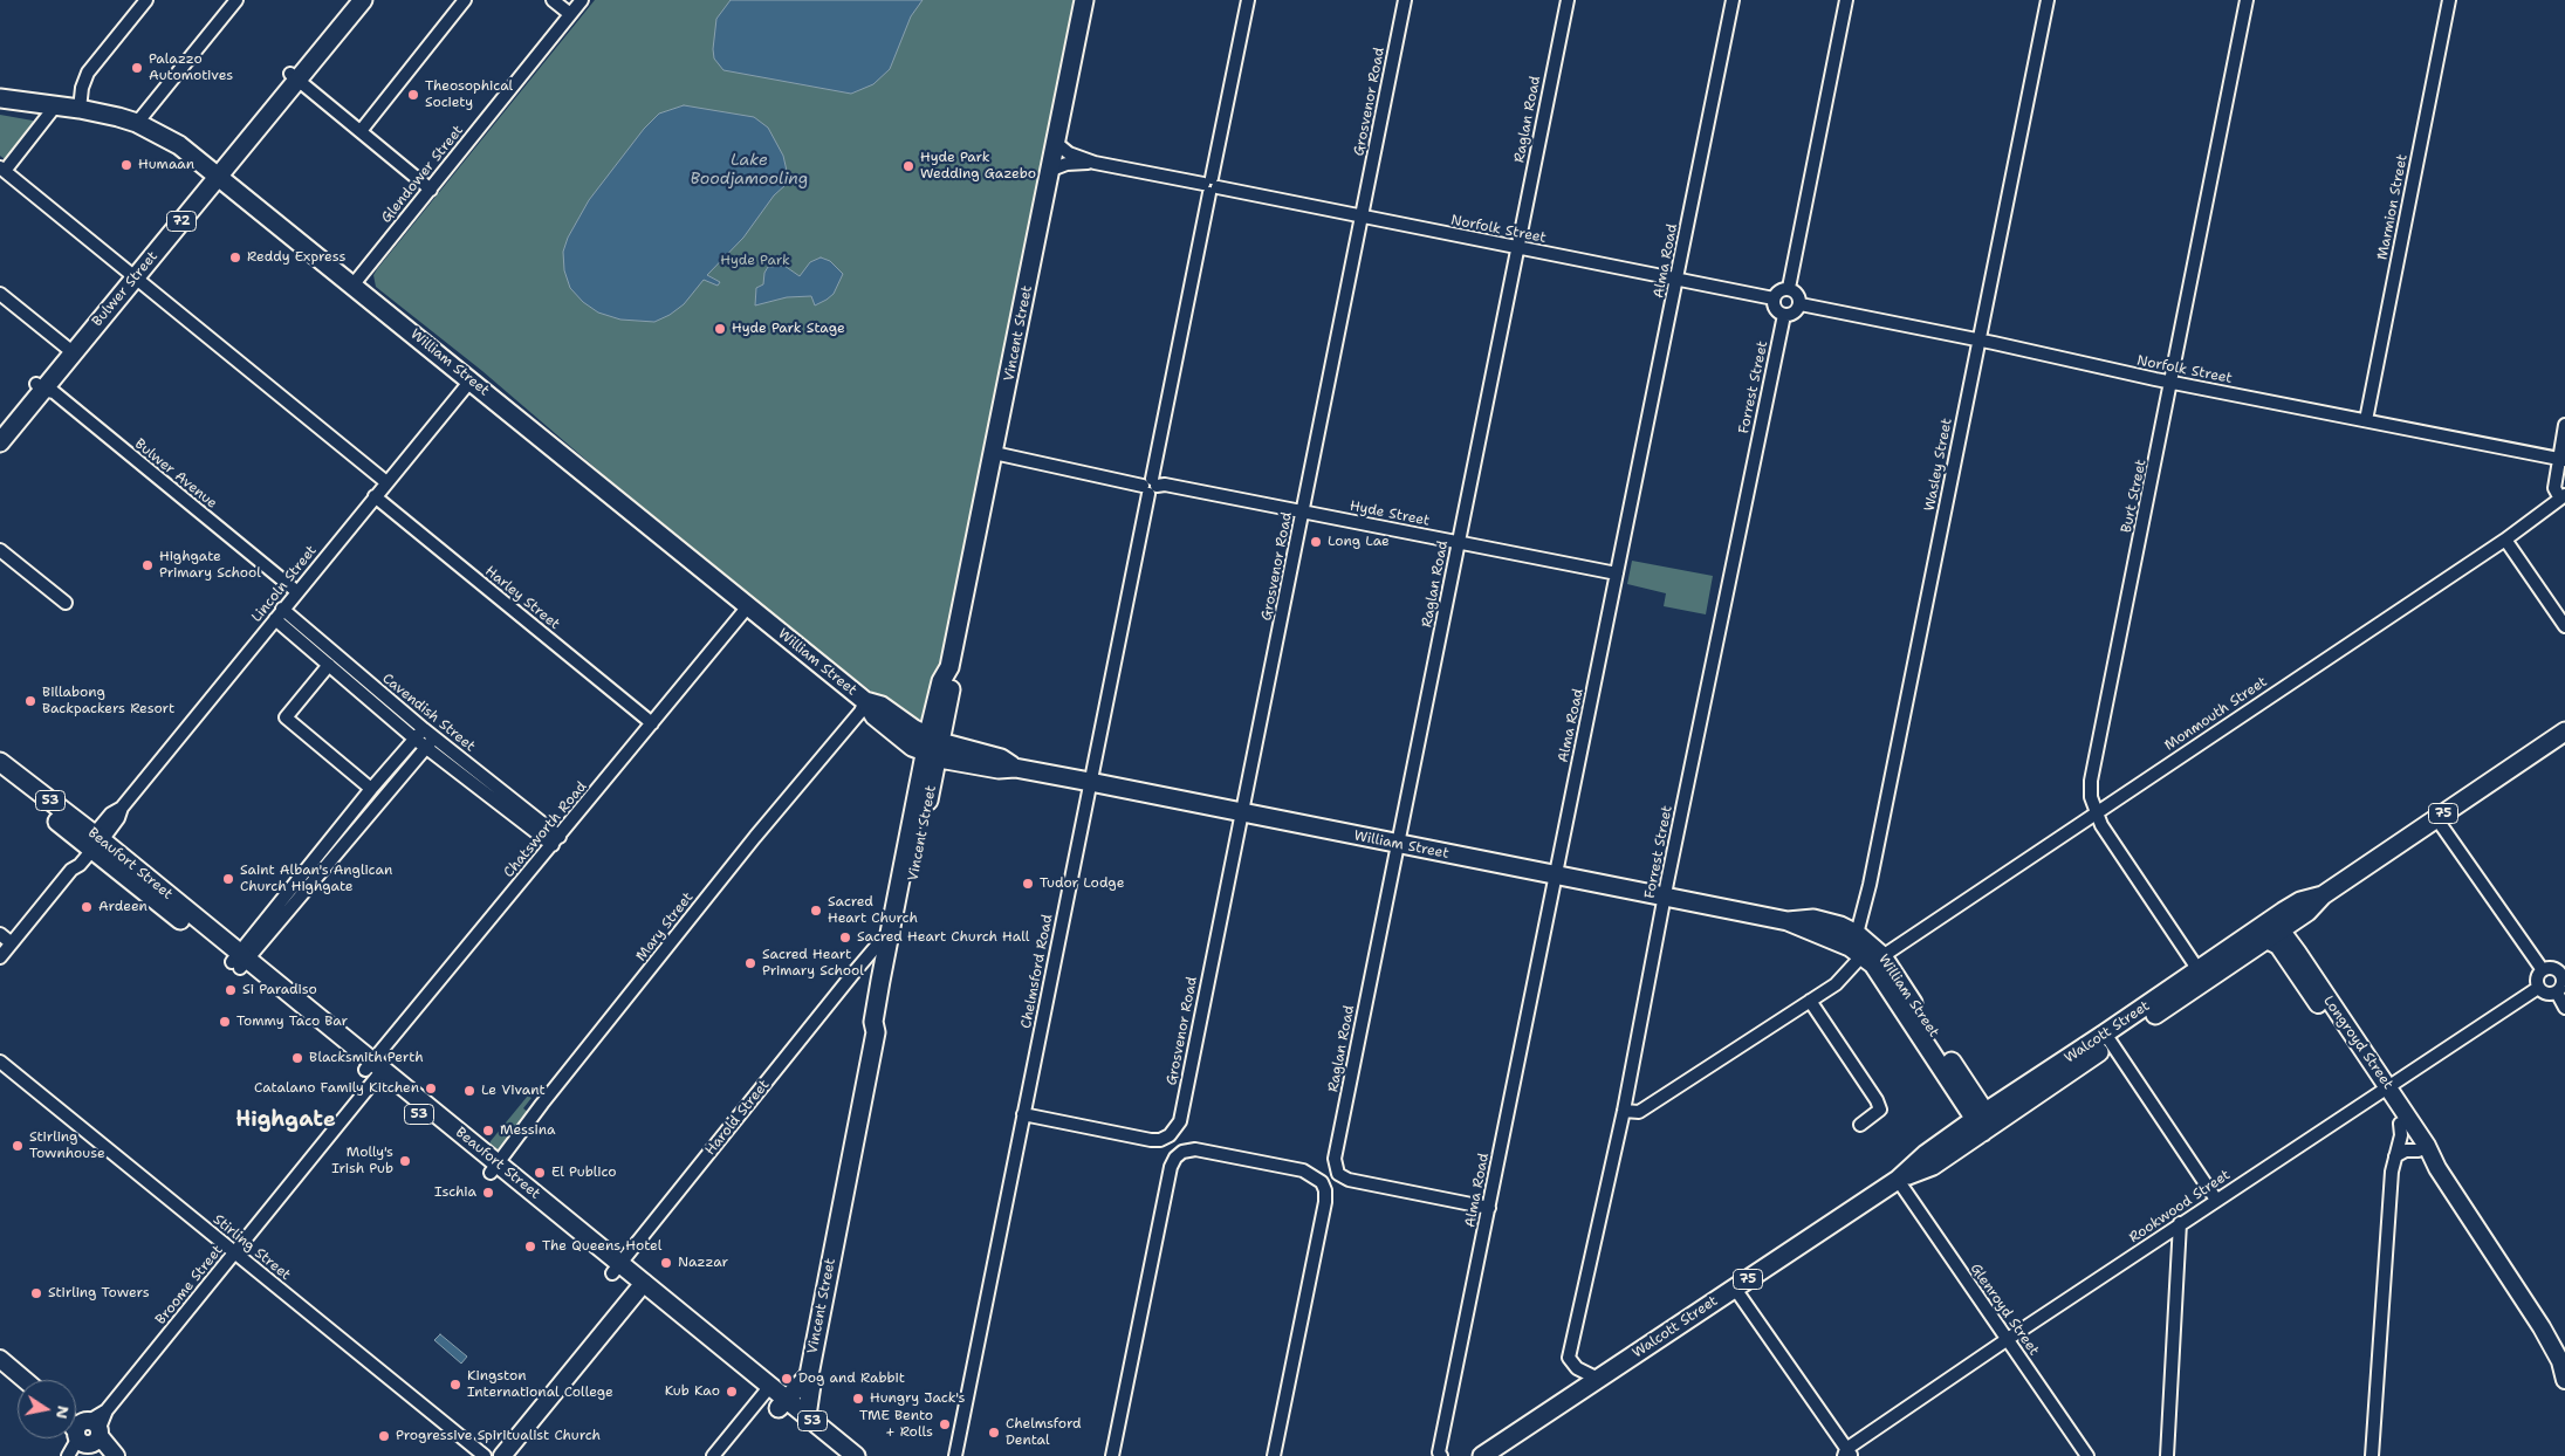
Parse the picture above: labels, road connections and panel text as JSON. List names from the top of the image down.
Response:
{
  "streets": {
    "main road": [
      "72",
      "Bulwer Street",
      "Vincent Street",
      "William Street",
      "53",
      "75",
      "Beaufort Street",
      "Walcott Street",
      "Longroyd Street"
    ],
    "street": [
      "Grosvenor Road",
      "Raglan Road",
      "Glendower Street",
      "Marmion Street",
      "Norfolk Street",
      "Alma Road",
      "Forrest Street",
      "Wasley Street",
      "Bulwer Avenue",
      "Burt Street",
      "Hyde Street",
      "Lincoln Street",
      "Harley Street",
      "Cavendish Street",
      "Monmouth Street",
      "Chatsworth Road",
      "Mary Street",
      "Chelmsford Road",
      "Harold Street",
      "Rookwood Street",
      "Stirling Street",
      "Broome Street",
      "Glenroyd Street"
    ]
  },
  "crossings": [
    ["Grosvenor Road", "Norfolk Street"],
    ["Grosvenor Road", "William Street"],
    ["Grosvenor Road", "Hyde Street"],
    ["Grosvenor Road", "Chelmsford Road"],
    ["Raglan Road", "Norfolk Street"],
    ["Raglan Road", "Alma Road"],
    ["Raglan Road", "William Street"],
    ["Raglan Road", "Hyde Street"],
    ["Glendower Street", "William Street"],
    ["Marmion Street", "Norfolk Street"],
    ["Norfolk Street", "Alma Road"],
    ["Norfolk Street", "Vincent Street"],
    ["Norfolk Street", "Forrest Street"],
    ["Norfolk Street", "Wasley Street"],
    ["Norfolk Street", "Burt Street"],
    ["Norfolk Street", "Chelmsford Road"],
    ["Alma Road", "William Street"],
    ["Alma Road", "Hyde Street"],
    ["Bulwer Street", "William Street"],
    ["Bulwer Street", "Bulwer Avenue"],
    ["Vincent Street", "William Street"],
    ["Vincent Street", "Hyde Street"],
    ["Vincent Street", "Beaufort Street"],
    ["Vincent Street", "Harold Street"],
    ["William Street", "Forrest Street"],
    ["William Street", "Wasley Street"],
    ["William Street", "Lincoln Street"],
    ["William Street", "Monmouth Street"],
    ["William Street", "Chatsworth Road"],
    ["William Street", "Mary Street"],
    ["William Street", "Chelmsford Road"],
    ["William Street", "Walcott Street"],
    ["Forrest Street", "Walcott Street"],
    ["Bulwer Avenue", "Lincoln Street"],
    ["Burt Street", "Monmouth Street"],
    ["Burt Street", "Walcott Street"],
    ["Hyde Street", "Chelmsford Road"],
    ["Lincoln Street", "Harley Street"],
    ["Lincoln Street", "Cavendish Street"],
    ["Lincoln Street", "Beaufort Street"],
    ["Harley Street", "Chatsworth Road"],
    ["Cavendish Street", "Chatsworth Road"],
    ["Chatsworth Road", "Beaufort Street"],
    ["Chatsworth Road", "Broome Street"],
    ["Beaufort Street", "Mary Street"],
    ["Beaufort Street", "Harold Street"],
    ["Beaufort Street", "Broome Street"],
    ["Walcott Street", "Longroyd Street"],
    ["Walcott Street", "Glenroyd Street"],
    ["Longroyd Street", "Rookwood Street"],
    ["Rookwood Street", "Glenroyd Street"],
    ["Stirling Street", "Broome Street"]
  ],
  "districts": ["Highgate"],
  "water": ["Lake Boodjamooling"],
  "parks": ["Hyde Park"],
  "places": [
    "Palazzo Automotives",
    "Theosophical Society",
    "Humaan",
    "Hyde Park Wedding Gazebo",
    "Reddy Express",
    "Hyde Park Stage",
    "Long Lae",
    "Highgate Primary School",
    "Billabong Backpackers Resort",
    "Saint Alban's Anglican Church Highgate",
    "Tudor Lodge",
    "Ardeen",
    "Sacred Heart Church",
    "Sacred Heart Church Hall",
    "Sacred Heart Primary School",
    "Si Paradiso",
    "Tommy Taco Bar",
    "Blacksmith Perth",
    "Catalano Family Kitchen",
    "Le Vivant",
    "Messina",
    "Stirling Townhouse",
    "Molly's Irish Pub",
    "El Publico",
    "Ischia",
    "The Queens Hotel",
    "Nazzar",
    "Stirling Towers",
    "Dog and Rabbit",
    "Kingston International College",
    "Kub Kao",
    "Hungry Jack's",
    "TME Bento + Rolls",
    "Chelmsford Dental",
    "Progressive Spiritualist Church"
  ],
  "north": "right"
}
